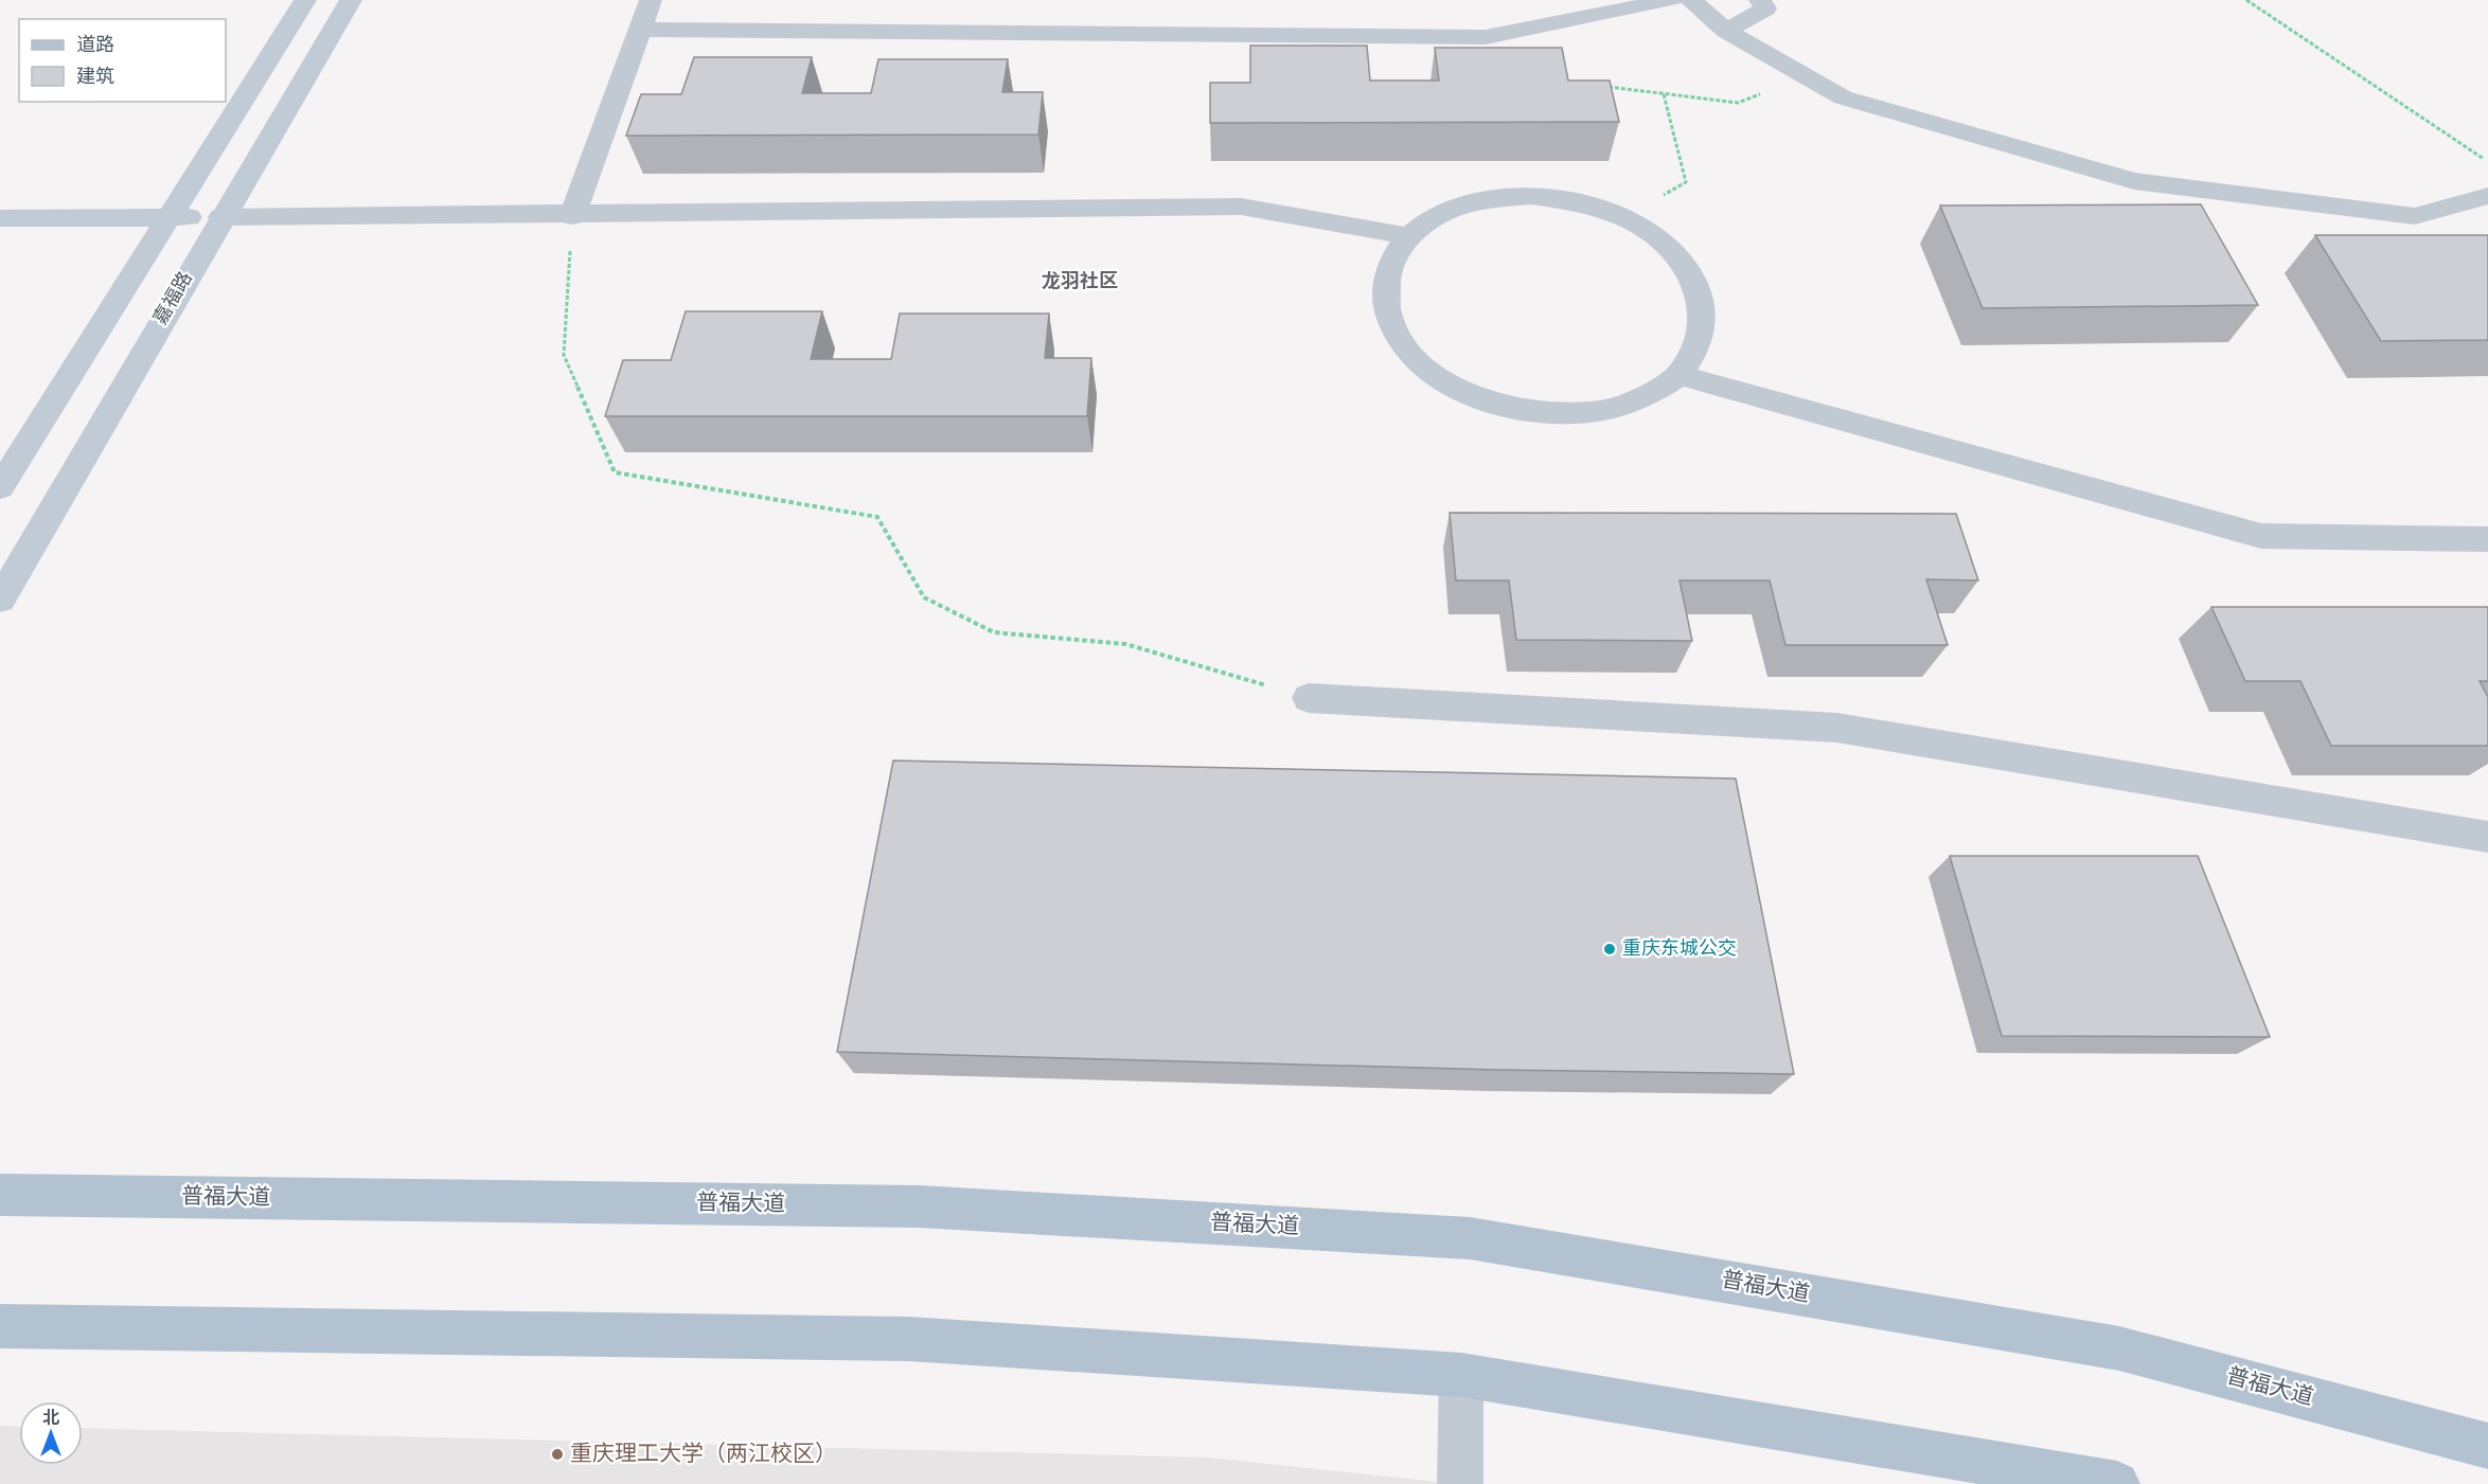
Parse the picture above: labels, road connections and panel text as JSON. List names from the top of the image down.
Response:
{
  "streets": {
    "main road": ["嘉福路", "普福大道"]
  },
  "districts": ["龙羽社区"],
  "places": ["重庆东城公交", "重庆理工大学（两江校区）"],
  "legend": ["道路", "建筑"],
  "north": "top"
}
